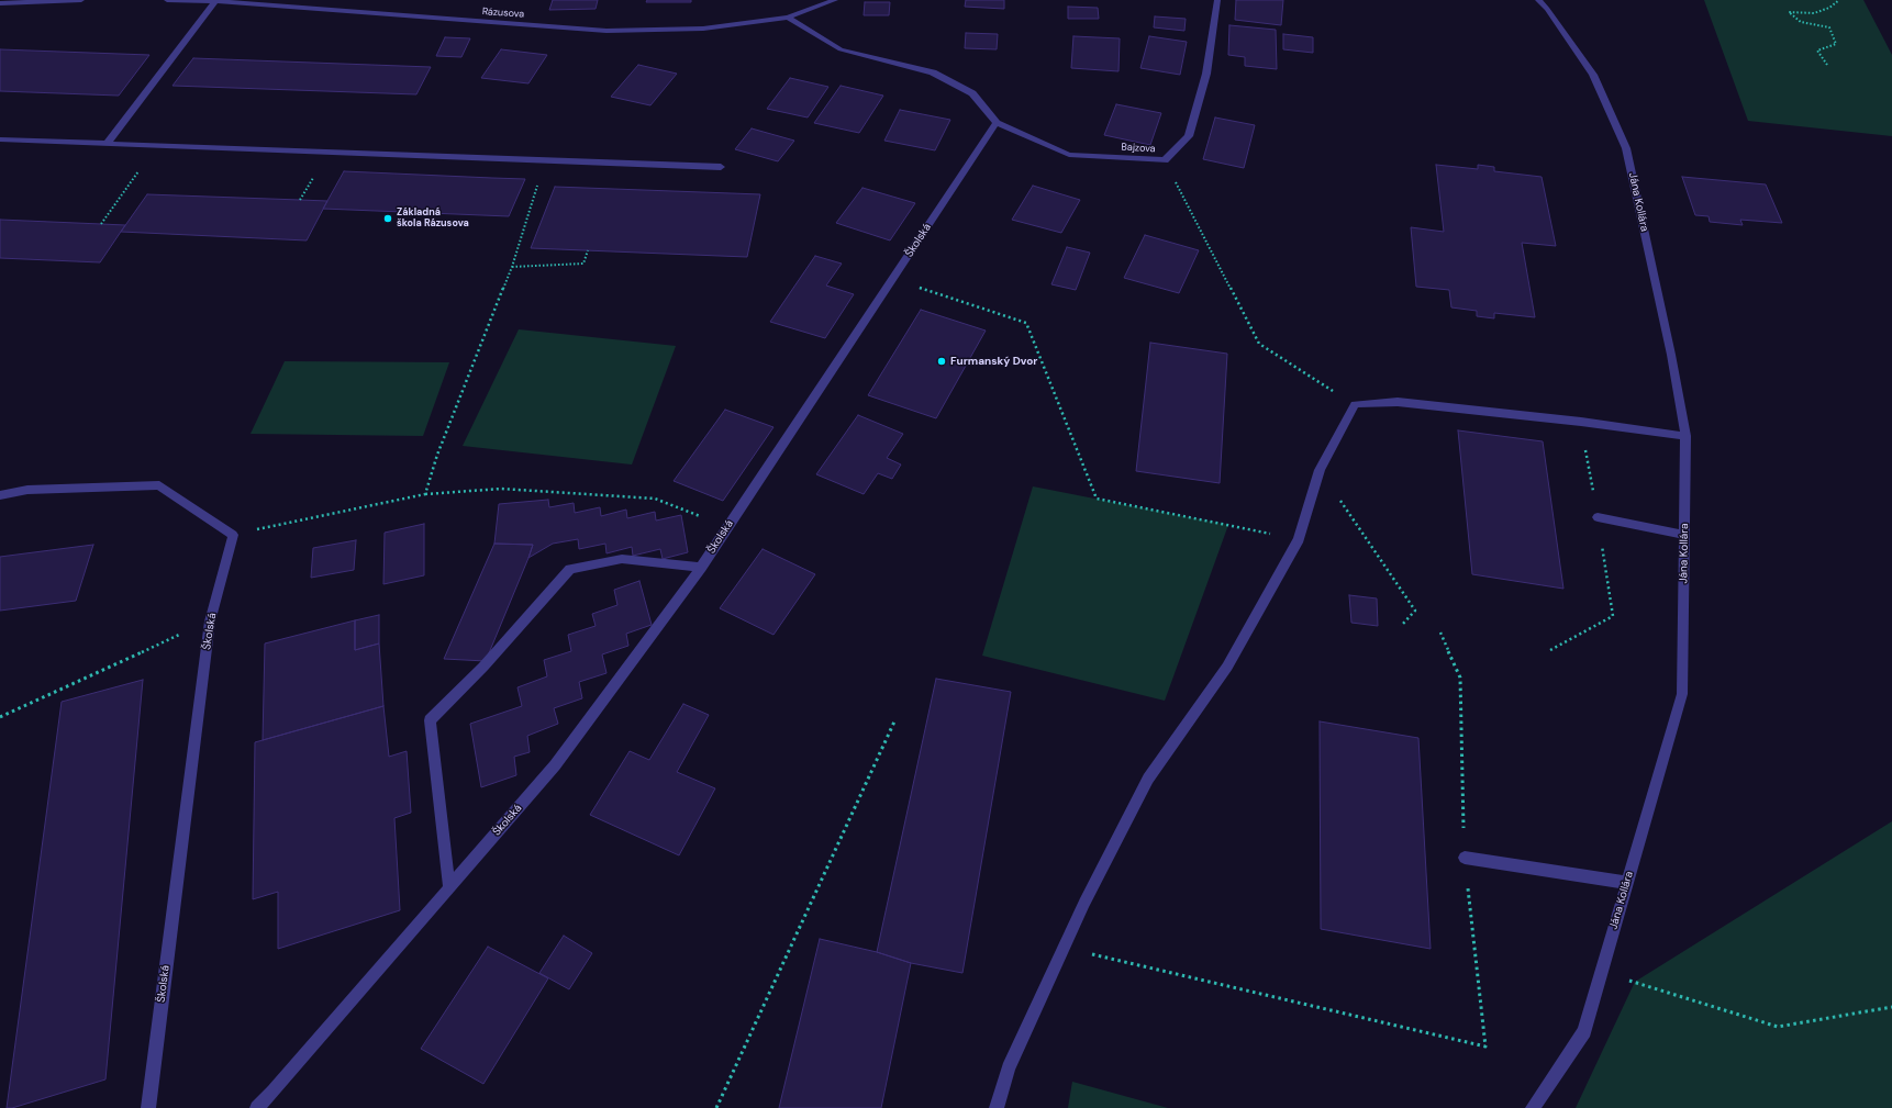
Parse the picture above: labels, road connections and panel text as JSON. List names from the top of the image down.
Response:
{
  "streets": {
    "street": [
      "Rázusova",
      "Bajzova",
      "Jána Kollára",
      "Školská"
    ]
  },
  "crossings": [
    ["Bajzova", "Školská"]
  ],
  "places": ["Základná škola Rázusova", "Furmanský Dvor"]
}
